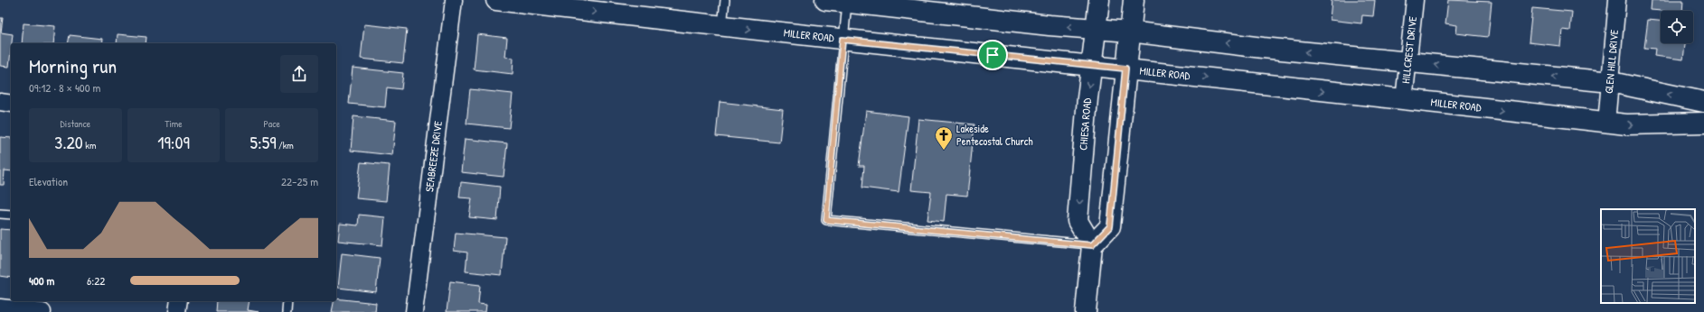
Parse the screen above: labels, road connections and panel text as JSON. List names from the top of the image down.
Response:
{
  "streets": {
    "main road": ["MILLER ROAD", "CHIESA ROAD"],
    "street": ["HILLCREST DRIVE", "GLEN HILL DRIVE", "SEABREEZE DRIVE"]
  },
  "crossings": [
    ["MILLER ROAD", "HILLCREST DRIVE"],
    ["MILLER ROAD", "GLEN HILL DRIVE"],
    ["MILLER ROAD", "CHIESA ROAD"]
  ],
  "places": {
    "church": ["Lakeside Pentecostal Church"]
  },
  "page": {
    "heading": ["Morning run", "09:12 · 8 × 400 m"],
    "stats": [
      ["Distance", "3.20 km"],
      ["Time", "19:09"],
      ["Pace", "5:59 /km"]
    ],
    "chart": ["Elevation", "22–25 m"],
    "list": [
      {
        "name": "400 m",
        "note": "6:22"
      }
    ]
  }
}
